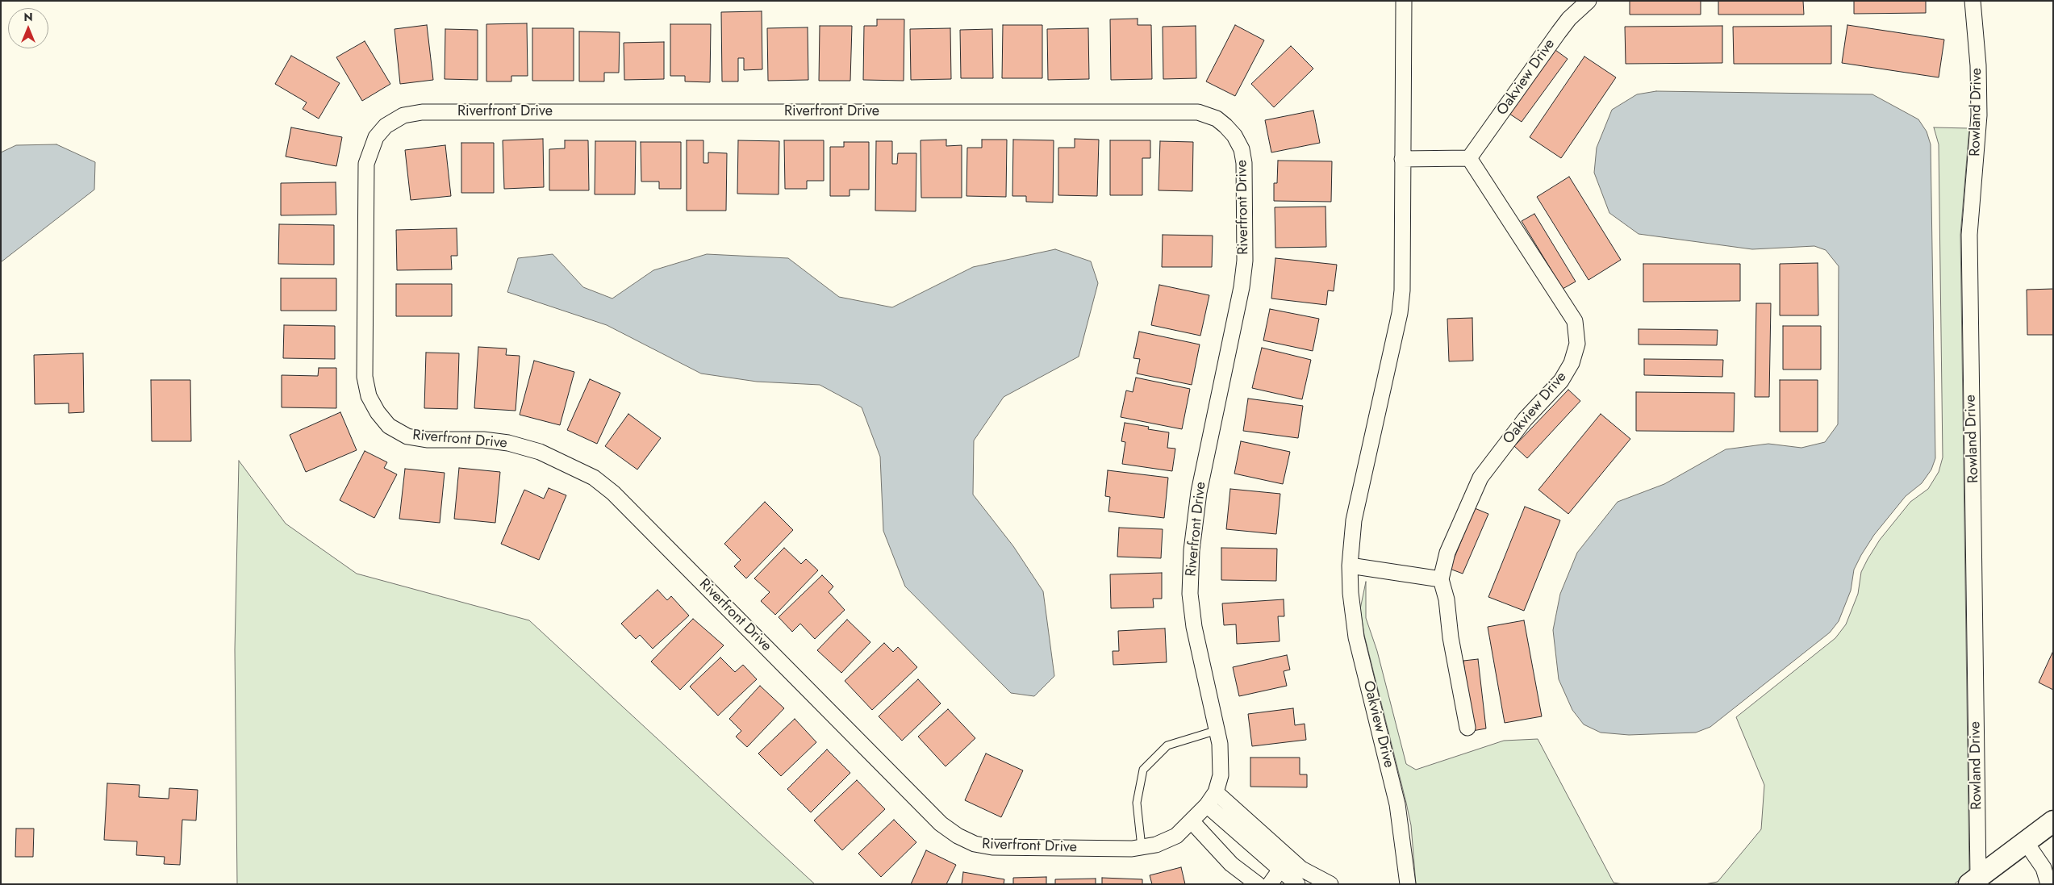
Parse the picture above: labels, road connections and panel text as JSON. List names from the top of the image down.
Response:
{
  "streets": {
    "street": ["Oakview Drive", "Riverfront Drive", "Rowland Drive"]
  },
  "north": "top"
}
